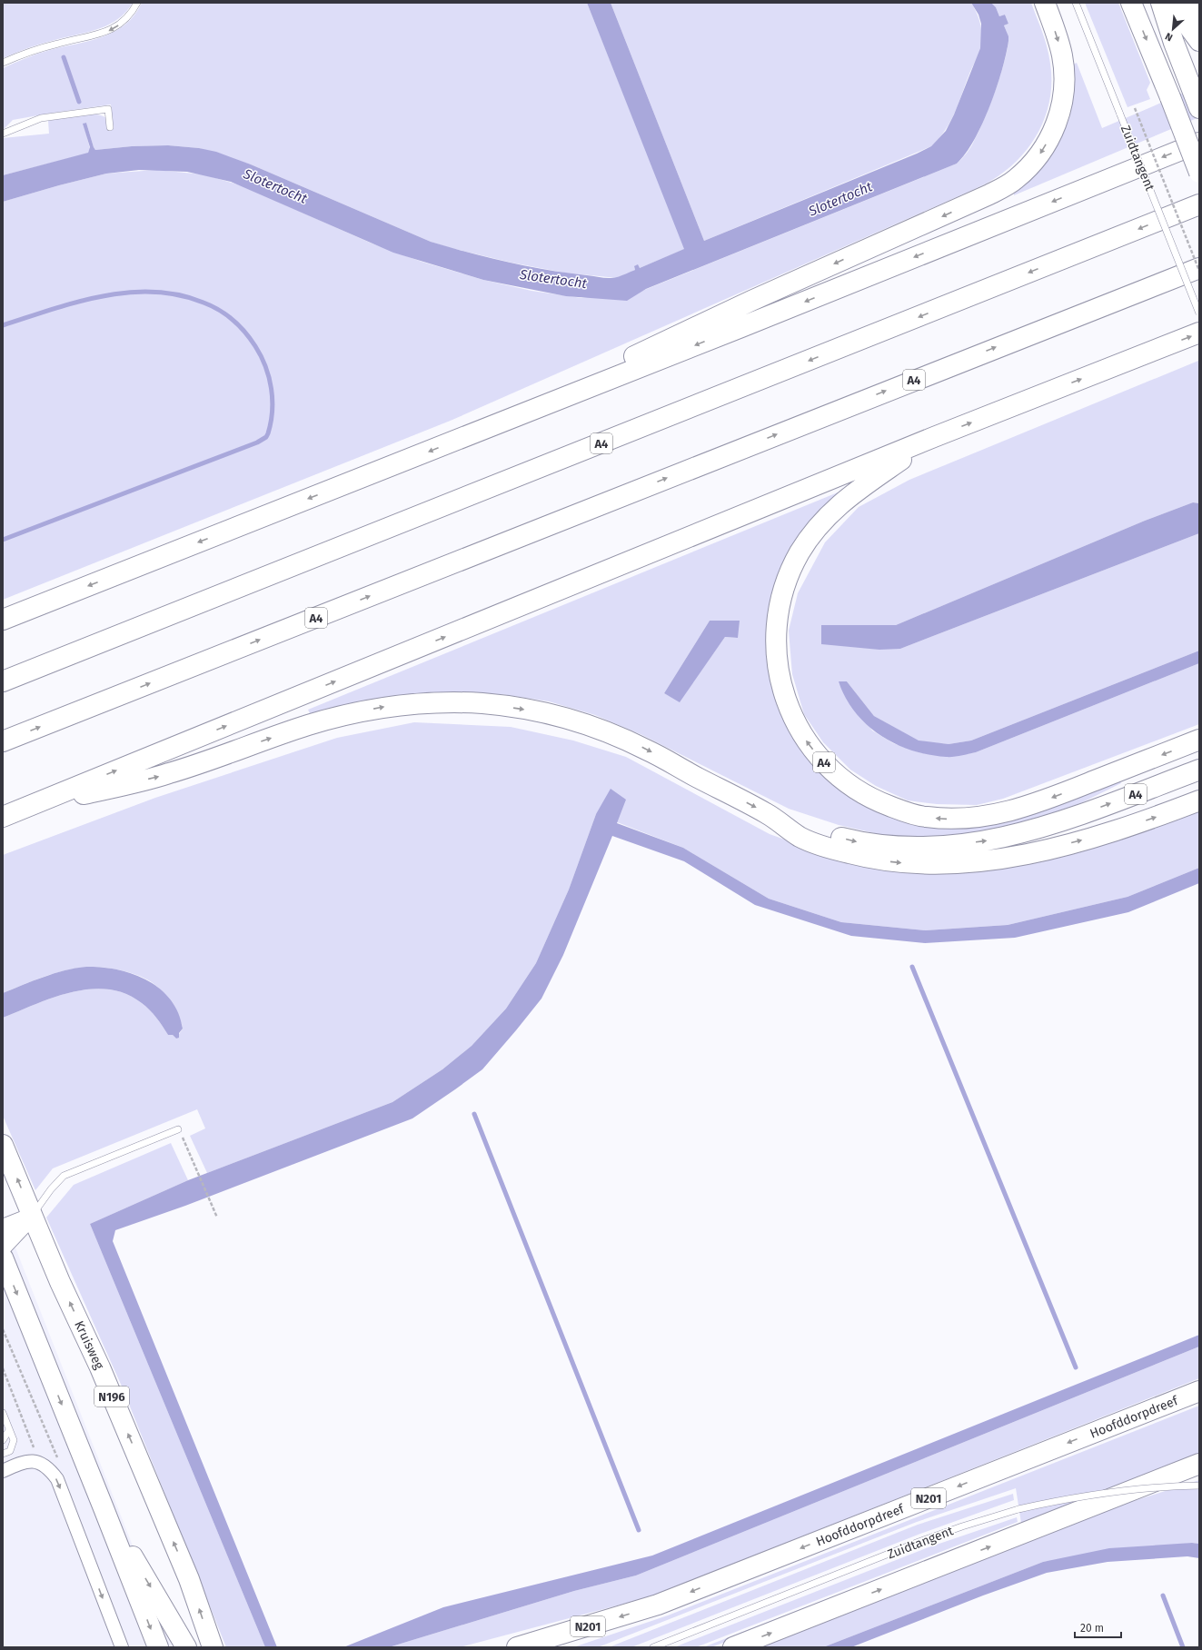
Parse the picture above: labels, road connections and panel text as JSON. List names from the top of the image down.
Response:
{
  "streets": {
    "highway": [
      "A4",
      "Kruisweg",
      "N196",
      "Hoofddorpdreef",
      "N201"
    ],
    "lane": ["Zuidtangent"]
  },
  "water": ["Slotertocht"],
  "scale_bar": "20 m",
  "north": "bottom left"
}
